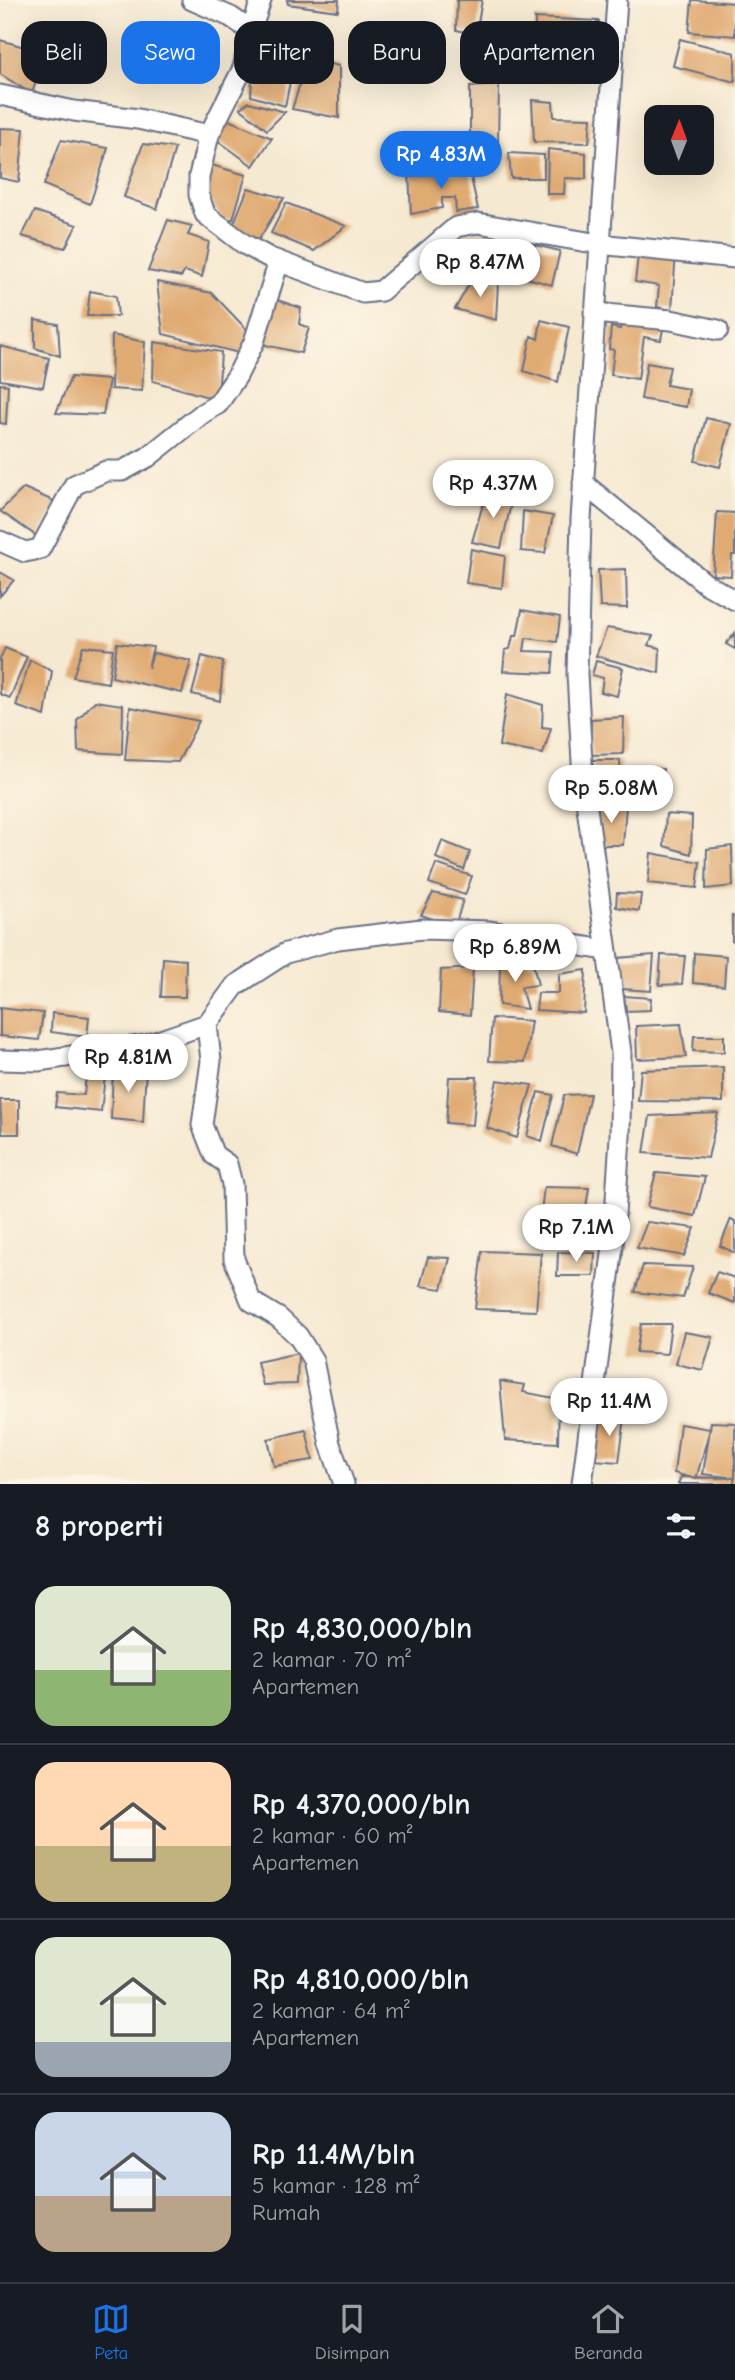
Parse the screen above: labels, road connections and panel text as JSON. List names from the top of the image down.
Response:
{
  "north": "top",
  "page": {
    "chip": [
      "Beli",
      "Sewa",
      "Filter",
      "Baru",
      "Apartemen"
    ],
    "price": [
      "Rp 4.83M",
      "Rp 8.47M",
      "Rp 4.37M",
      "Rp 5.08M",
      "Rp 6.89M",
      "Rp 4.81M",
      "Rp 7.1M",
      "Rp 11.4M"
    ],
    "heading": "8 properti",
    "list": [
      {
        "name": "Rp 4,830,000/bln",
        "note": "2 kamar · 70 m² · Apartemen"
      },
      {
        "name": "Rp 4,370,000/bln",
        "note": "2 kamar · 60 m² · Apartemen"
      },
      {
        "name": "Rp 4,810,000/bln",
        "note": "2 kamar · 64 m² · Apartemen"
      },
      {
        "name": "Rp 11.4M/bln",
        "note": "5 kamar · 128 m² · Rumah"
      }
    ],
    "tabs": ["Peta", "Disimpan", "Beranda"]
  }
}
